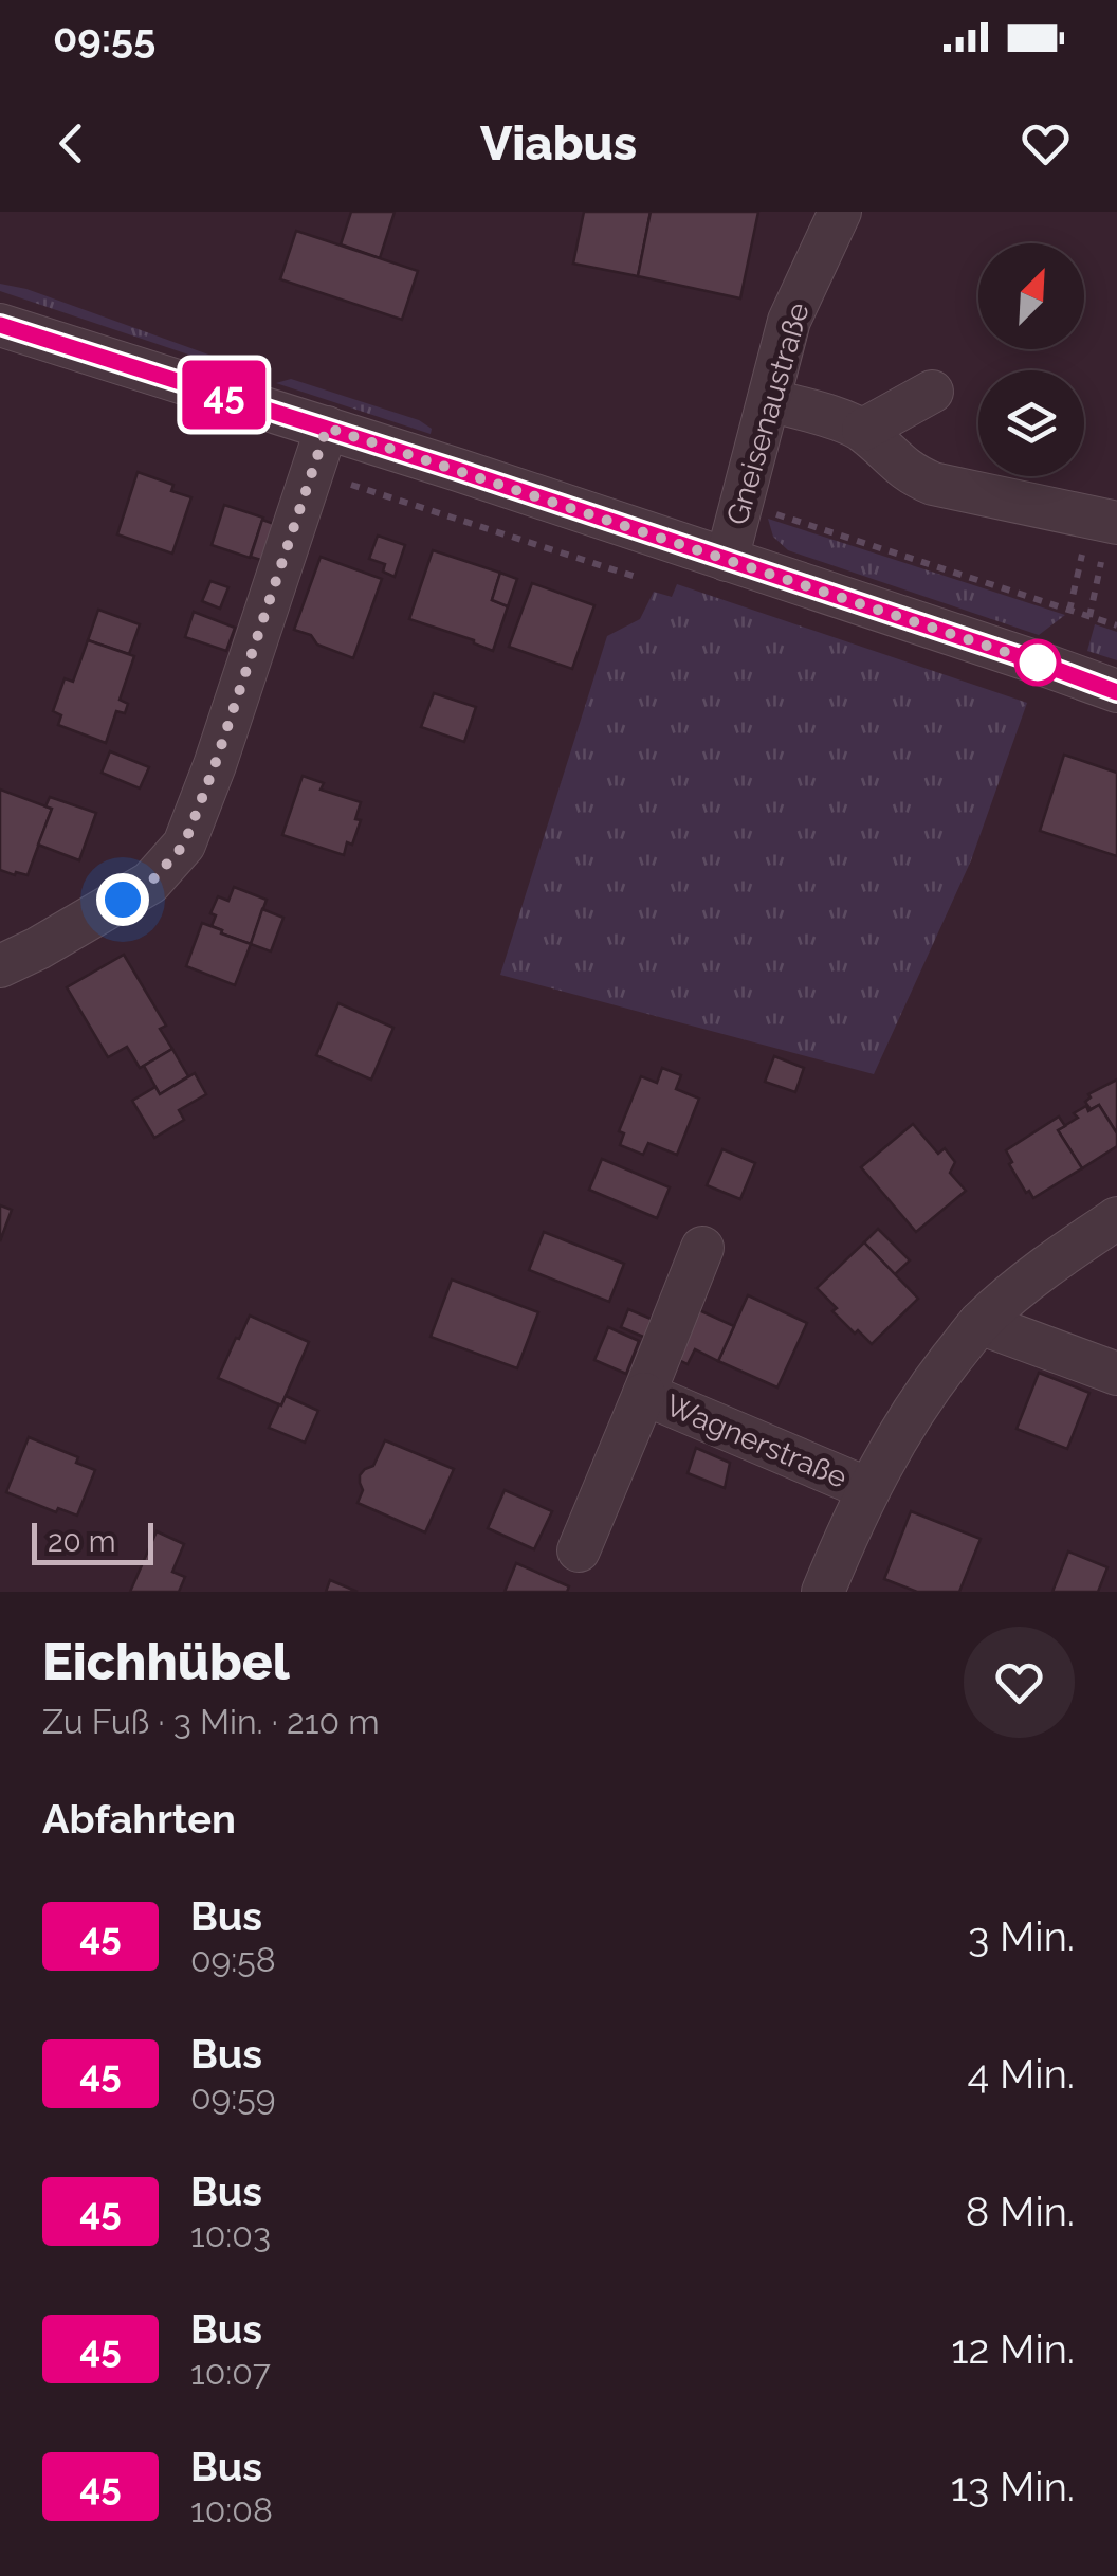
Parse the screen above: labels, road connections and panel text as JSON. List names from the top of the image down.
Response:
{
  "streets": {
    "street": ["Gneisenaustraße", "Wagnerstraße"]
  },
  "lines": ["bus line 45"],
  "scale_bar": "20 m",
  "north": "top right",
  "page": {
    "status": "09:55",
    "header": "Viabus",
    "on_map": "45",
    "scale": "20 m",
    "heading": [
      ["Eichhübel", "Zu Fuß · 3 Min. · 210 m"],
      "Abfahrten"
    ],
    "list": [
      {
        "mark": "45",
        "name": "Bus",
        "note": "09:58",
        "value": "3 Min."
      },
      {
        "mark": "45",
        "name": "Bus",
        "note": "09:59",
        "value": "4 Min."
      },
      {
        "mark": "45",
        "name": "Bus",
        "note": "10:03",
        "value": "8 Min."
      },
      {
        "mark": "45",
        "name": "Bus",
        "note": "10:07",
        "value": "12 Min."
      },
      {
        "mark": "45",
        "name": "Bus",
        "note": "10:08",
        "value": "13 Min."
      }
    ]
  }
}
